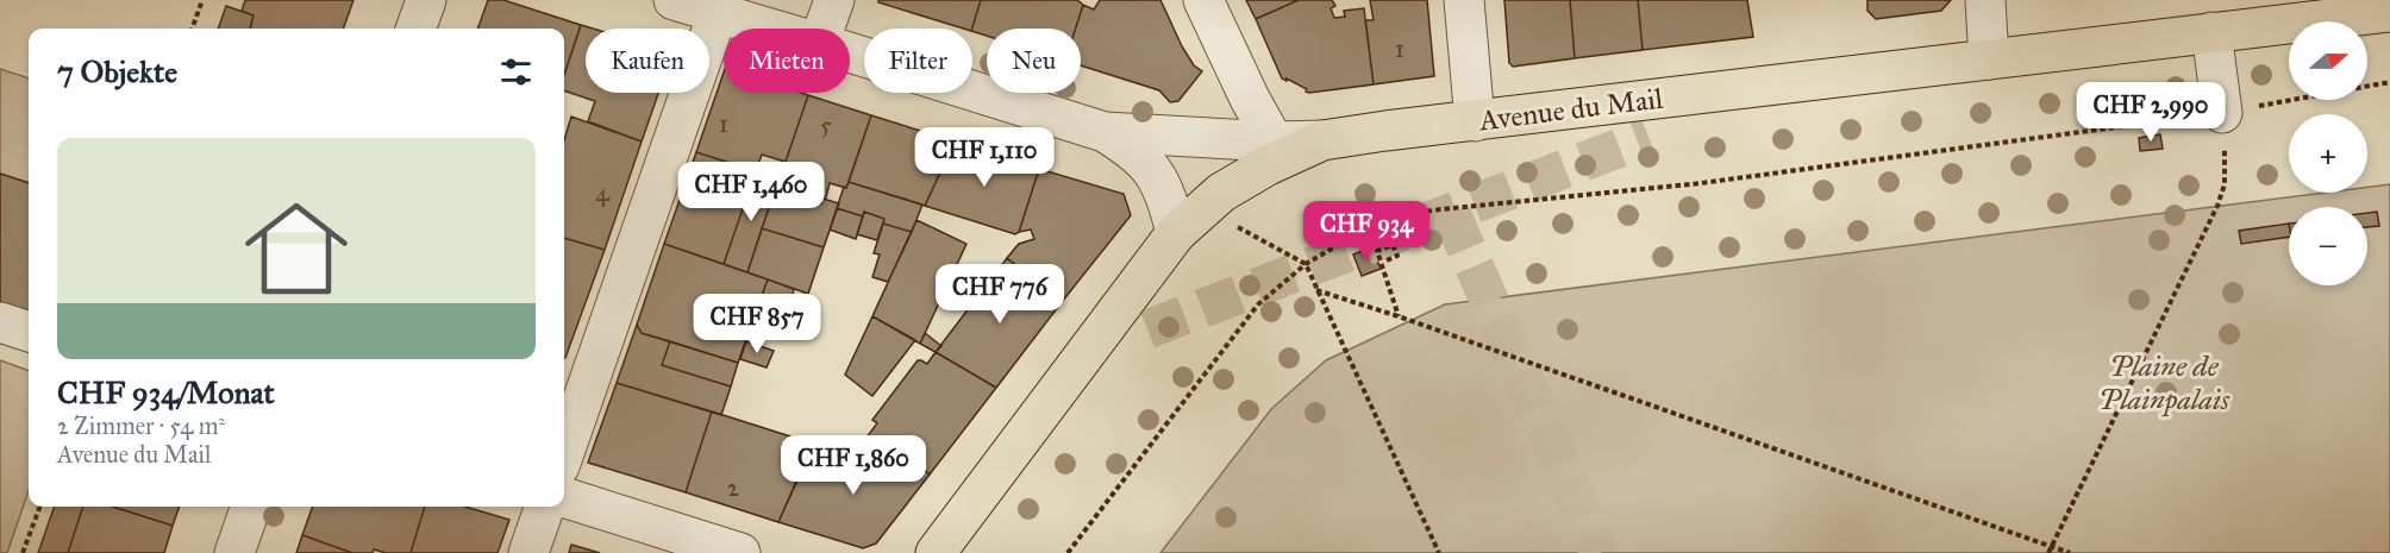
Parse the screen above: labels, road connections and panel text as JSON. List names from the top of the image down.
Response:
{
  "streets": {
    "main road": ["Avenue du Mail"]
  },
  "parks": ["Plaine de Plainpalais"],
  "house_numbers": [
    "1",
    "1",
    "5",
    "4",
    "2"
  ],
  "north": "right",
  "page": {
    "map_buttons": ["+", "−"],
    "chip": [
      "Kaufen",
      "Mieten",
      "Filter",
      "Neu"
    ],
    "heading": "7 Objekte",
    "price": [
      "CHF 2,990",
      "CHF 1,110",
      "CHF 1,460",
      "CHF 934",
      "CHF 776",
      "CHF 857",
      "CHF 1,860"
    ],
    "list": [
      {
        "name": "CHF 934/Monat",
        "note": "2 Zimmer · 54 m² · Avenue du Mail"
      }
    ]
  }
}
